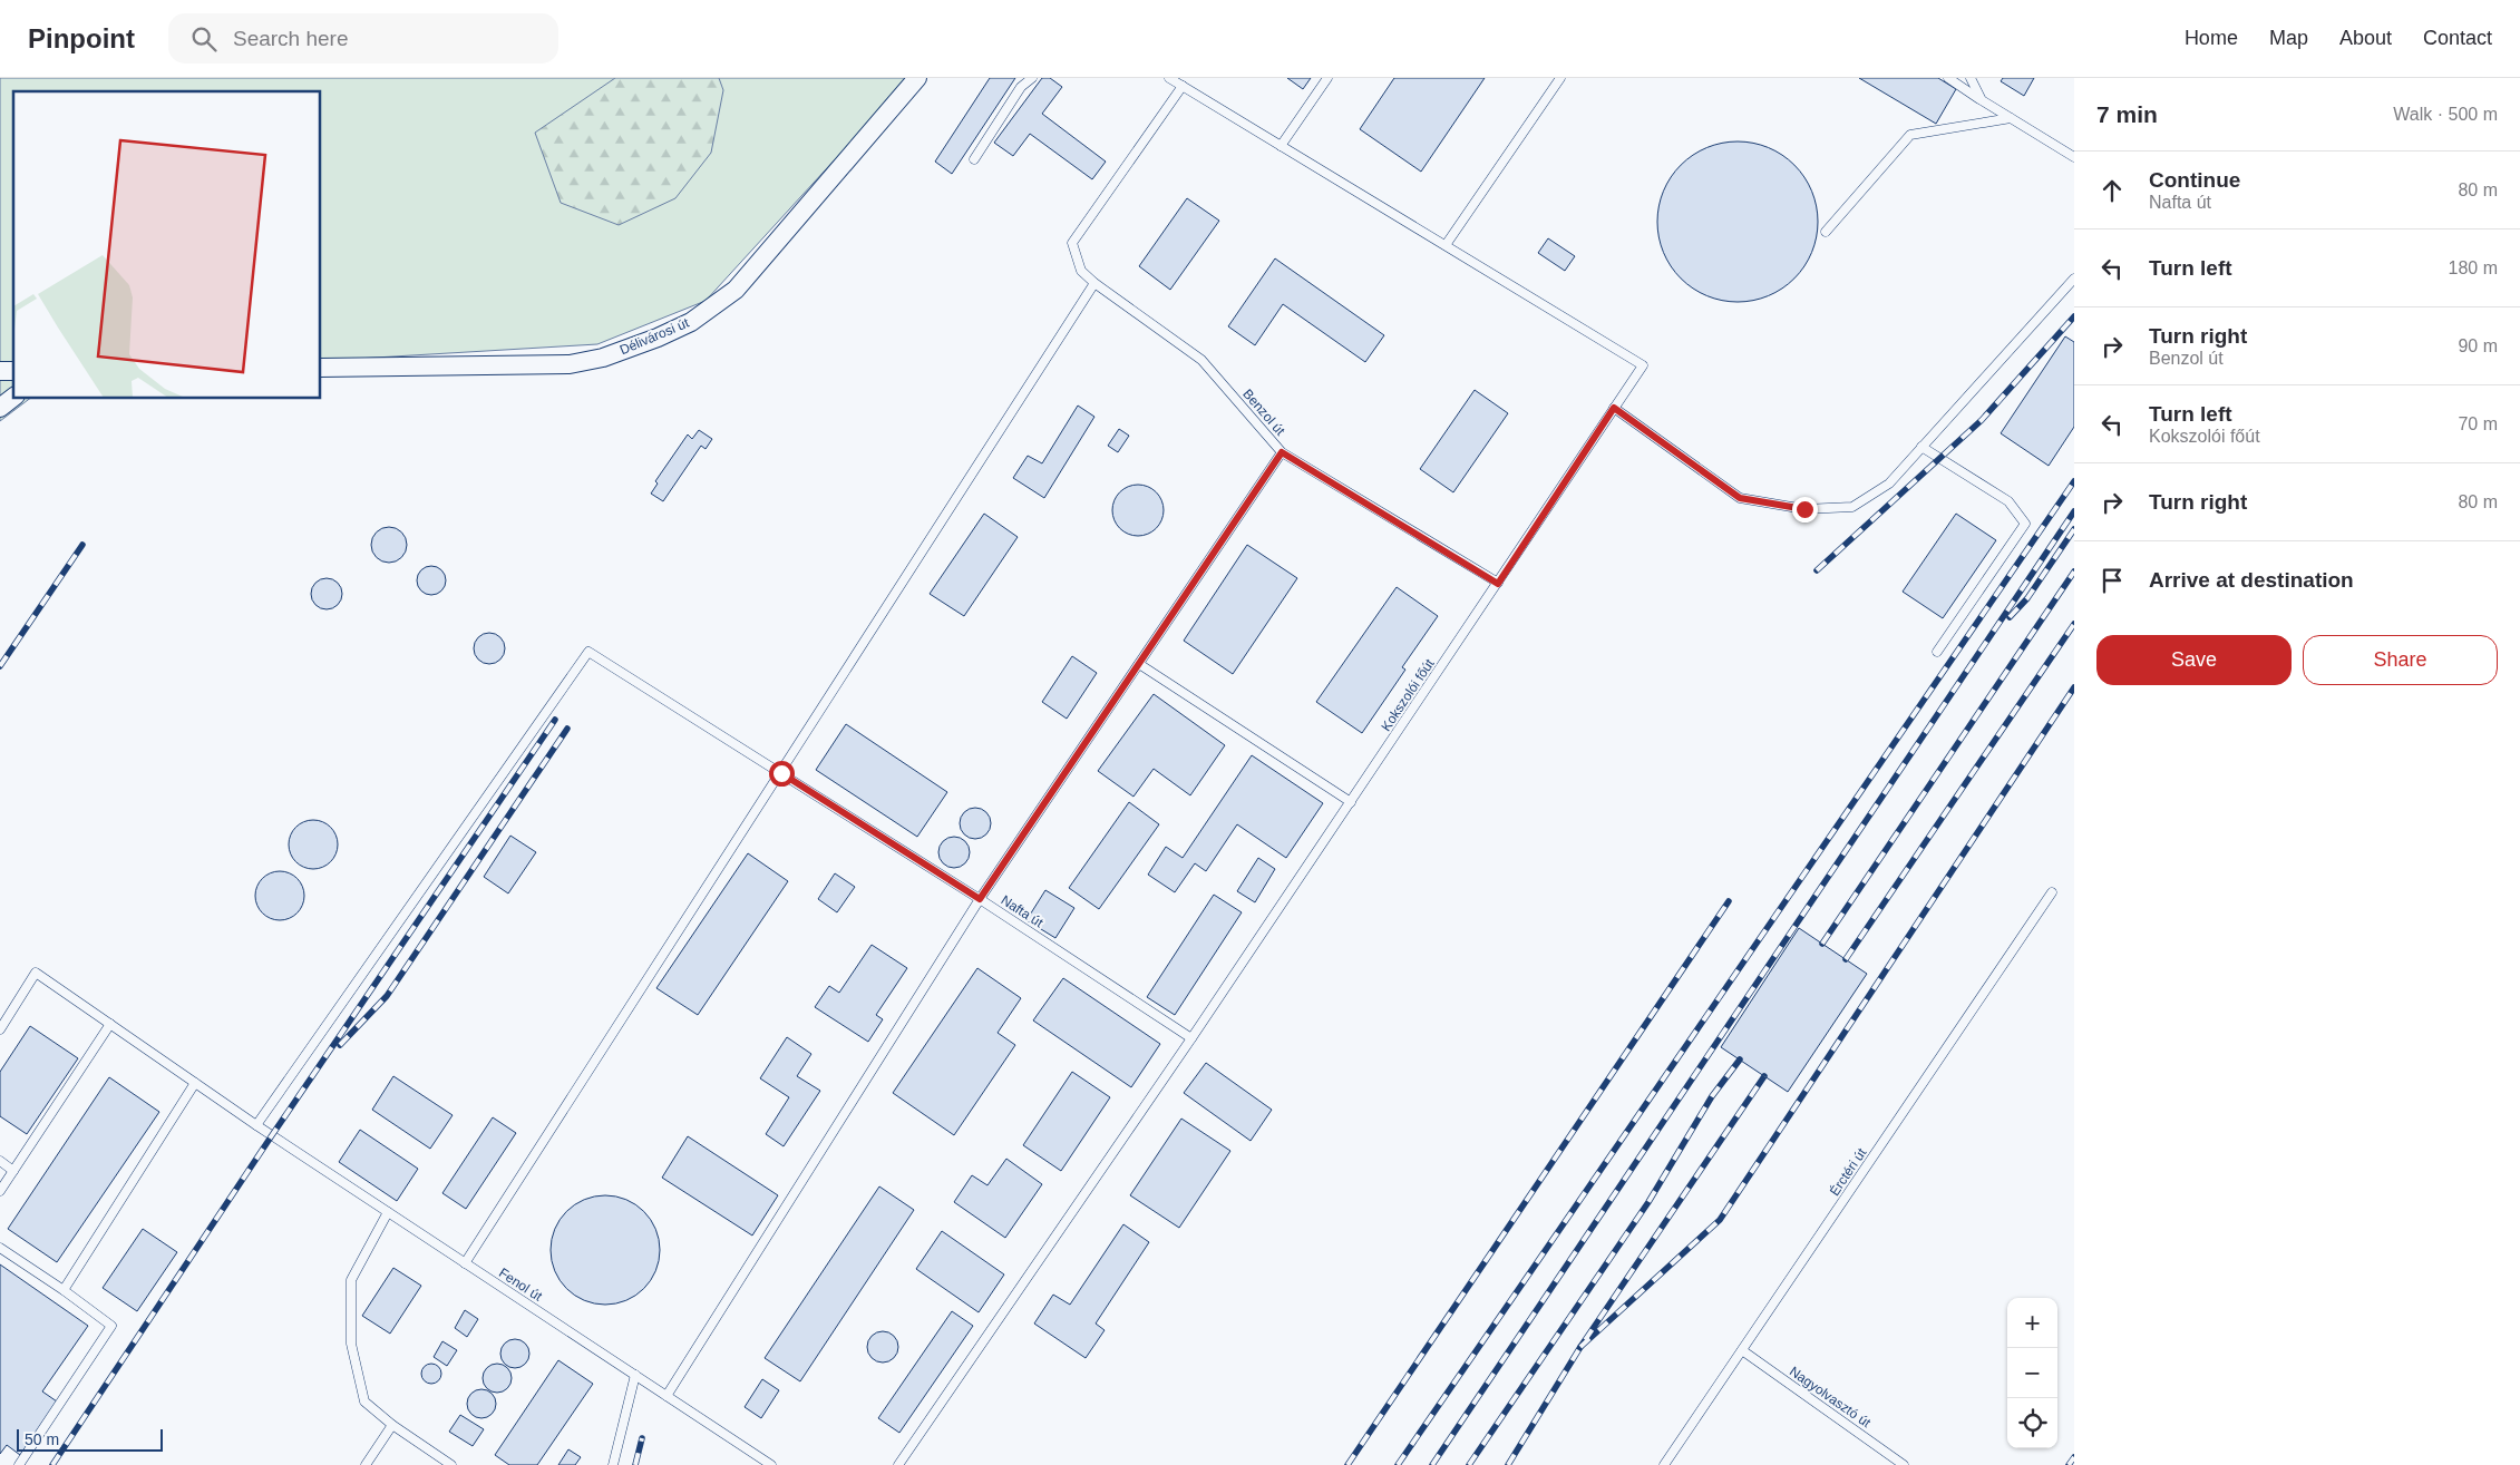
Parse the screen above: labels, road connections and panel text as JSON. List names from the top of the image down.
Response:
{
  "streets": {
    "street": ["Délivárosi út"],
    "lane": [
      "Benzol út",
      "Kokszolói főút",
      "Nafta út",
      "Érctéri út",
      "Fenol út",
      "Nagyolvasztó út"
    ]
  },
  "crossings": [
    ["Benzol út", "Kokszolói főút"],
    ["Kokszolói főút", "Nafta út"],
    ["Nafta út", "Fenol út"],
    ["Érctéri út", "Nagyolvasztó út"]
  ],
  "scale_bar": "50 m",
  "page": {
    "header": "Pinpoint",
    "search": "Search here",
    "nav": [
      "Home",
      "Map",
      "About",
      "Contact"
    ],
    "heading": ["7 min", "Walk · 500 m"],
    "list": [
      ["Continue", "Nafta út", "80 m"],
      ["Turn left", "180 m"],
      ["Turn right", "Benzol út", "90 m"],
      ["Turn left", "Kokszolói főút", "70 m"],
      ["Turn right", "80 m"],
      "Arrive at destination"
    ],
    "buttons": ["Save", "Share"],
    "map_buttons": ["+", "−"],
    "scale": "50 m"
  }
}
